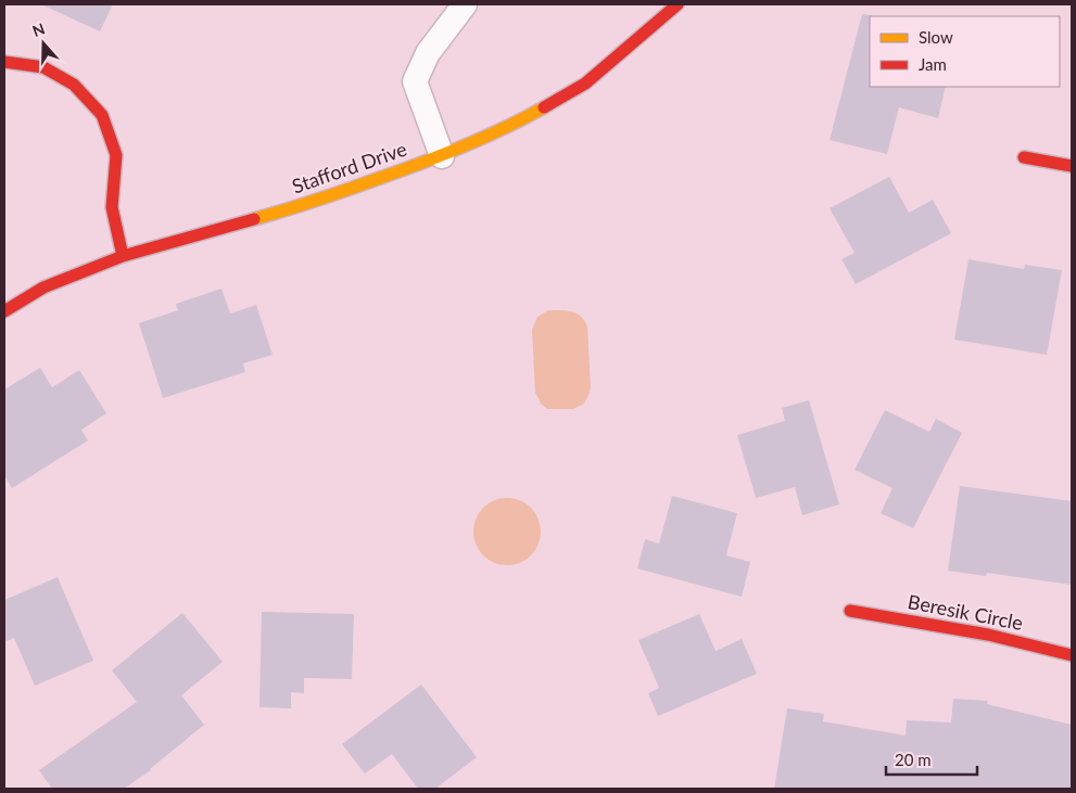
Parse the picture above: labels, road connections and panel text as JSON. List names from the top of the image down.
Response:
{
  "streets": {
    "street": ["Stafford Drive", "Beresik Circle"]
  },
  "legend": ["Slow", "Jam"],
  "scale_bar": "20 m",
  "north": "top"
}
